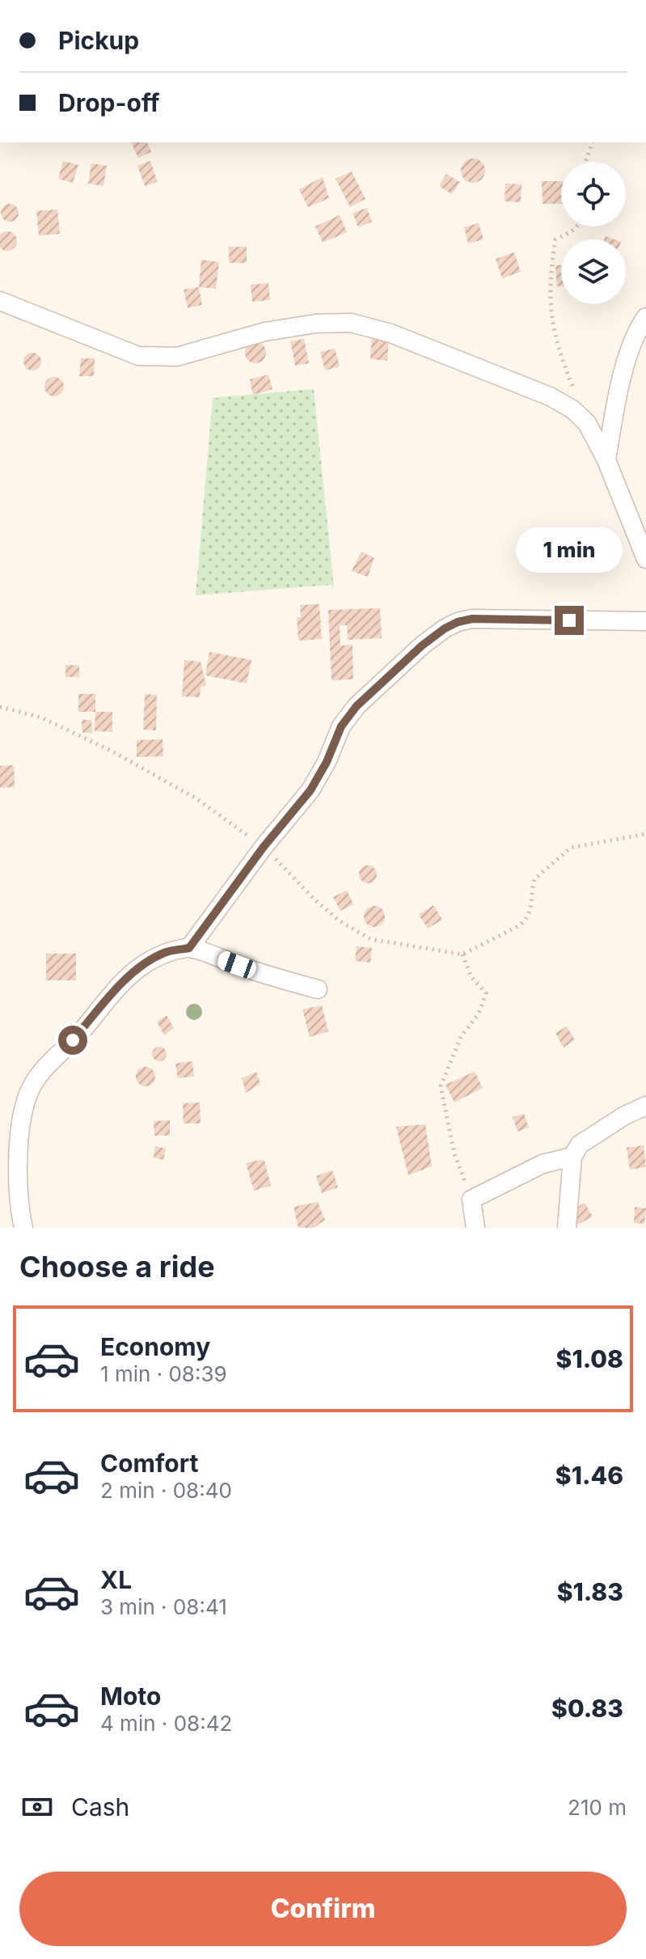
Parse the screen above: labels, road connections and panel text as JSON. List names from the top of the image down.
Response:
{
  "page": {
    "banner": ["Pickup", "Drop-off"],
    "bubble": "1 min",
    "heading": "Choose a ride",
    "list": [
      {
        "name": "Economy",
        "note": "1 min · 08:39",
        "value": "$1.08"
      },
      {
        "name": "Comfort",
        "note": "2 min · 08:40",
        "value": "$1.46"
      },
      {
        "name": "XL",
        "note": "3 min · 08:41",
        "value": "$1.83"
      },
      {
        "name": "Moto",
        "note": "4 min · 08:42",
        "value": "$0.83"
      }
    ],
    "pay": ["Cash", "210 m"],
    "buttons": "Confirm"
  }
}
